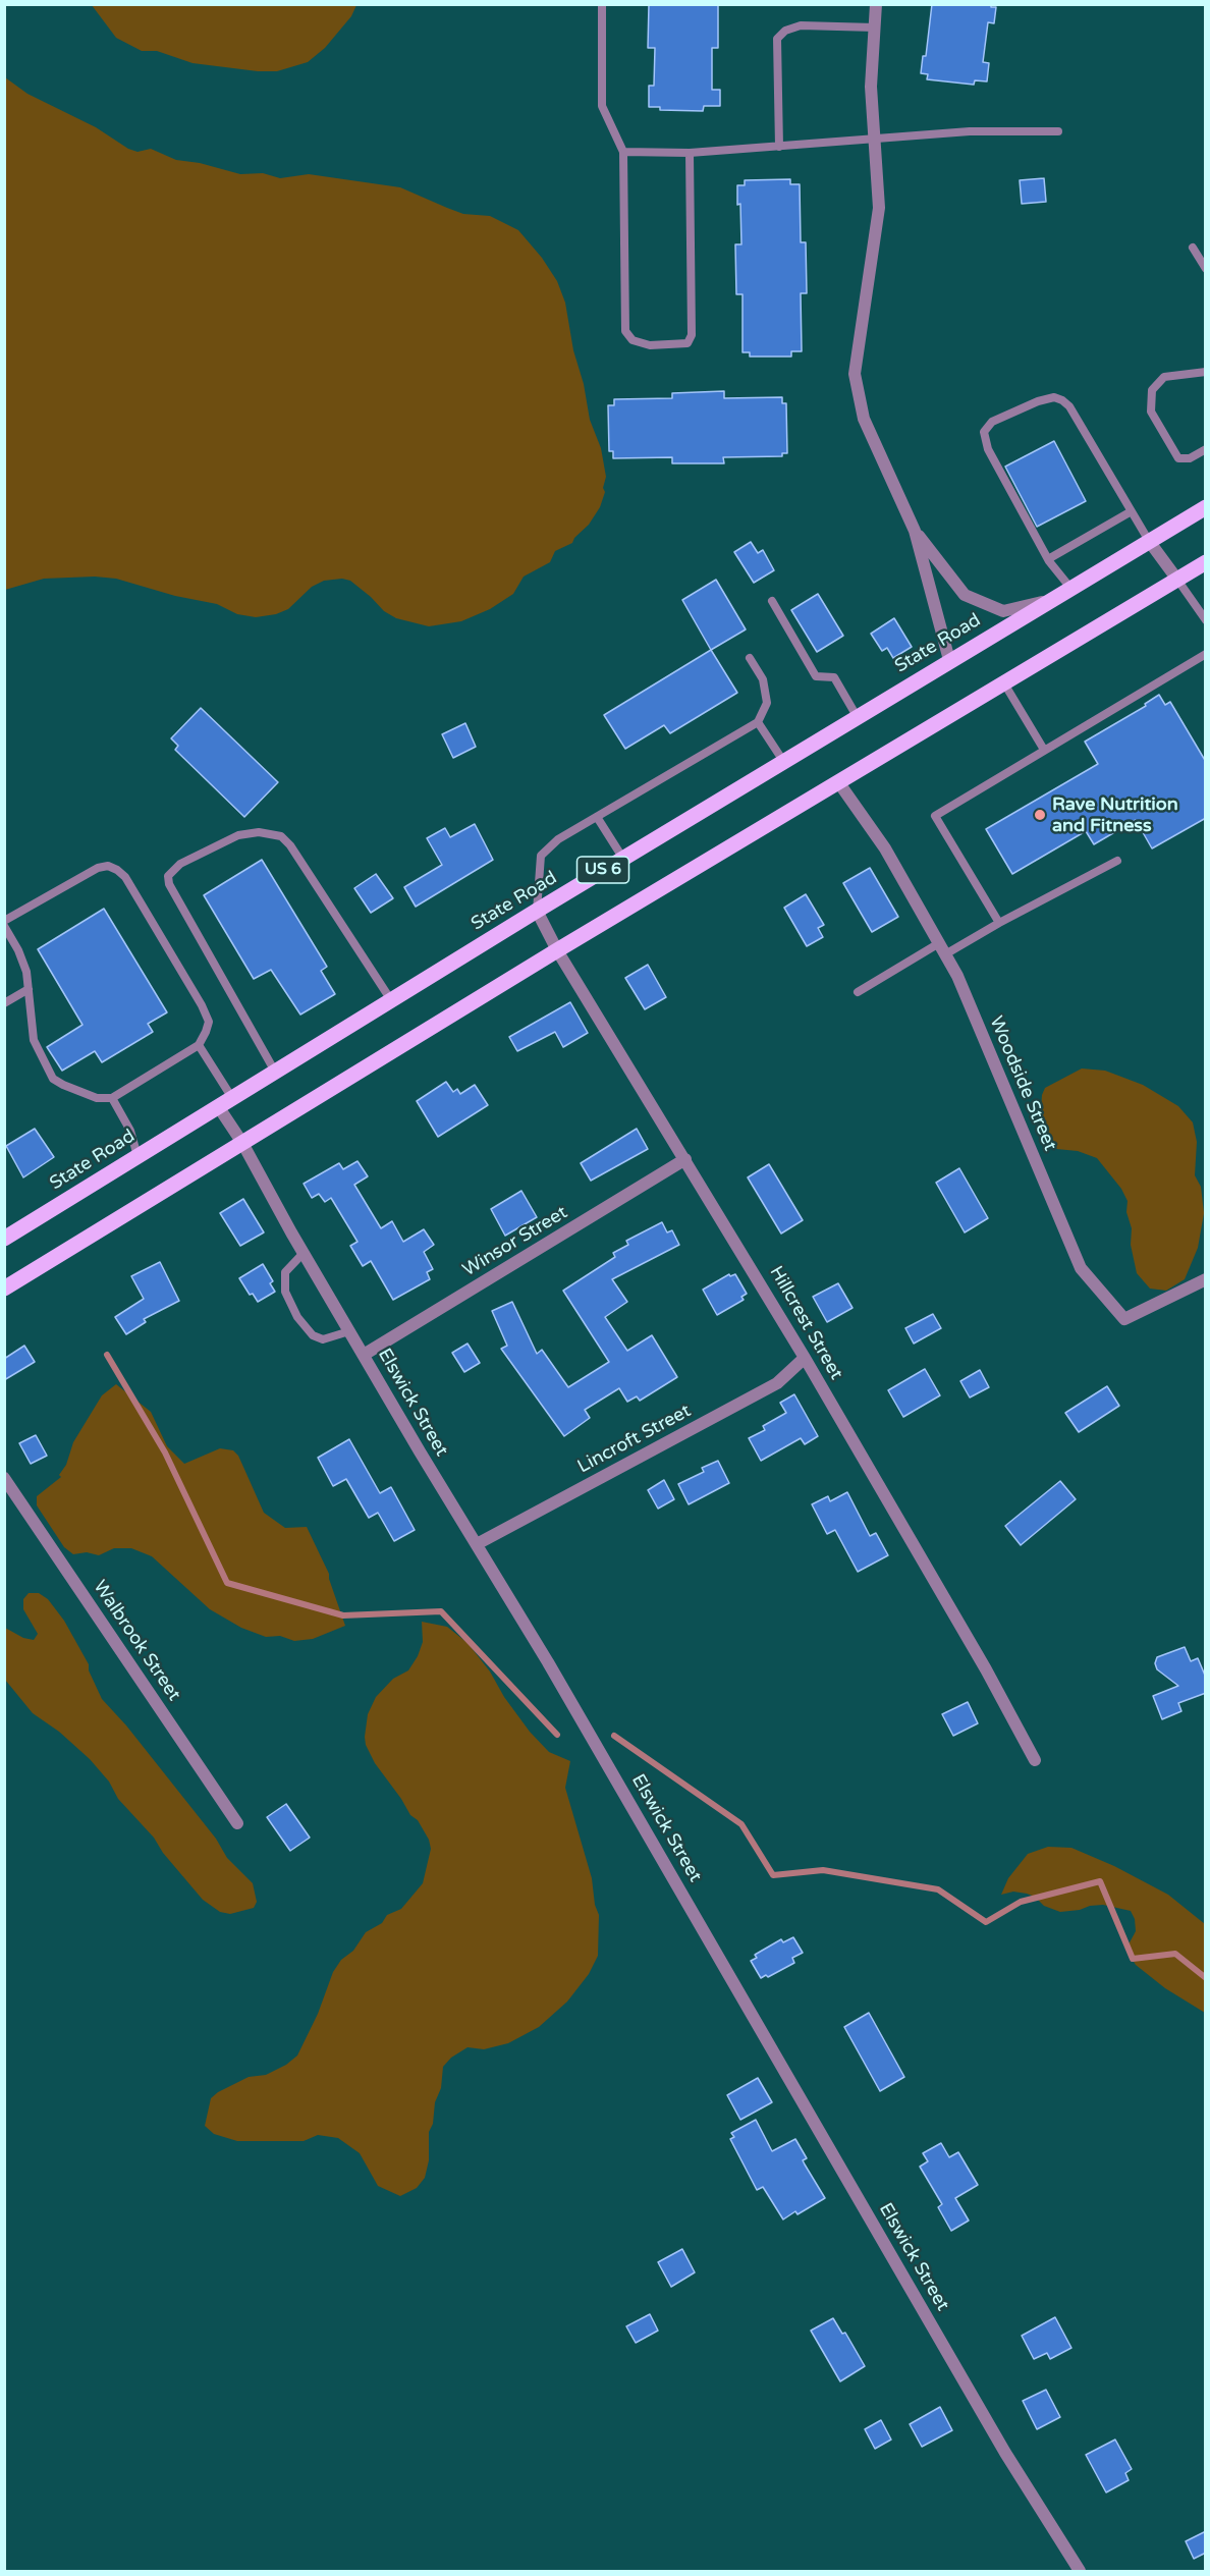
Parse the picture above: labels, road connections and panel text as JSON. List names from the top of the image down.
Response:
{
  "streets": {
    "main road": ["State Road", "US 6"],
    "street": [
      "Woodside Street",
      "Winsor Street",
      "Hillcrest Street",
      "Elswick Street",
      "Lincroft Street",
      "Walbrook Street"
    ]
  },
  "crossings": [
    ["State Road", "Hillcrest Street"],
    ["State Road", "Elswick Street"],
    ["US 6", "Woodside Street"],
    ["US 6", "Hillcrest Street"],
    ["US 6", "Elswick Street"],
    ["Winsor Street", "Hillcrest Street"],
    ["Winsor Street", "Elswick Street"],
    ["Hillcrest Street", "Lincroft Street"],
    ["Elswick Street", "Lincroft Street"]
  ],
  "places": ["Rave Nutrition and Fitness"]
}
